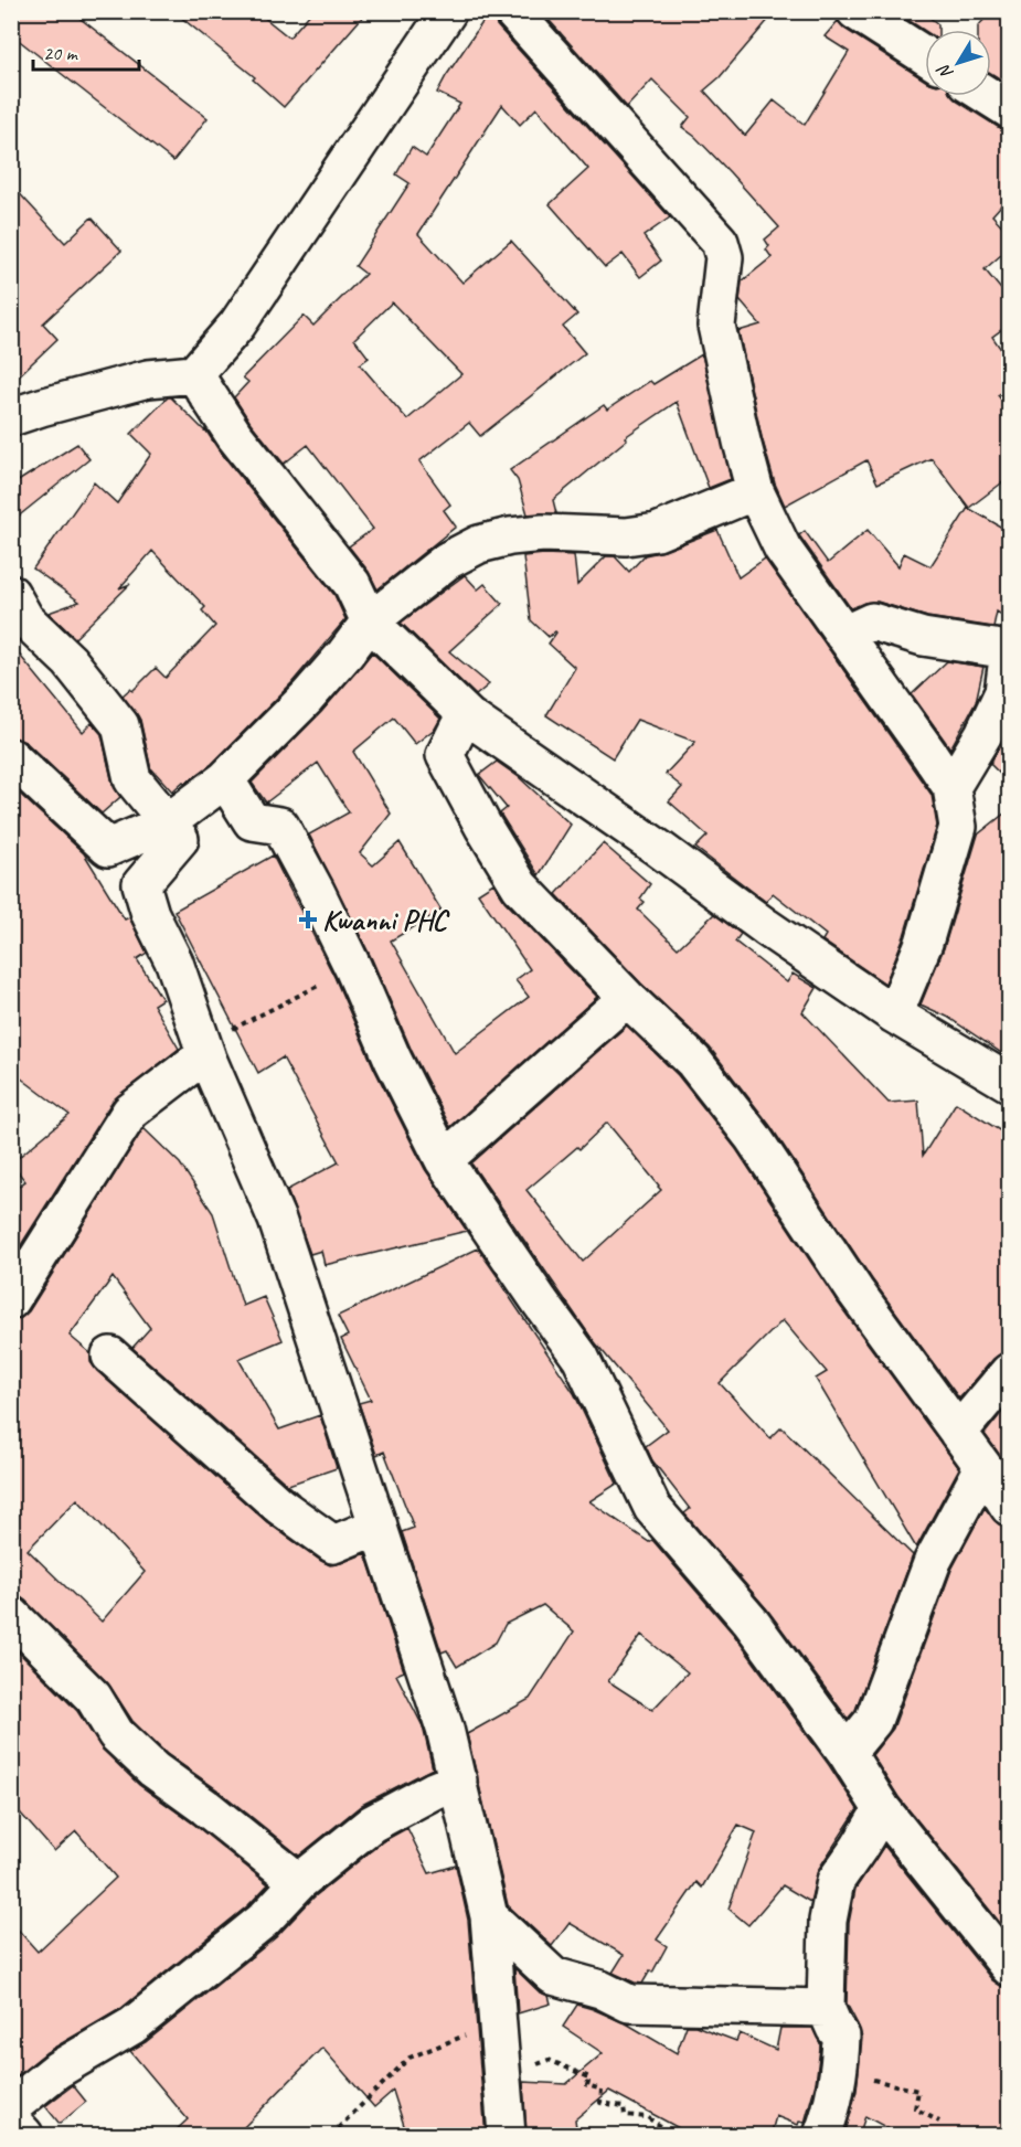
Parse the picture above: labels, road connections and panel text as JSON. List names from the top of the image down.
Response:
{
  "places": {
    "health": ["Kwanni PHC"]
  },
  "scale_bar": "20 m",
  "north": "bottom left"
}
